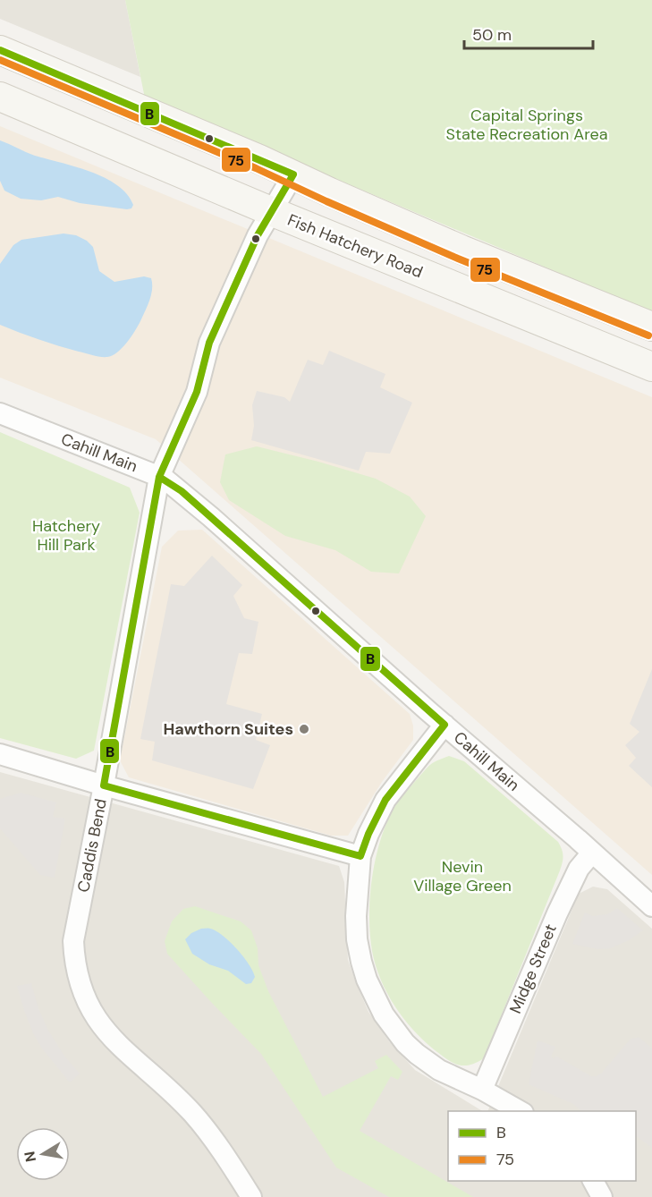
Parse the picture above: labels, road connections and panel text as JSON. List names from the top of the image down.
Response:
{
  "streets": {
    "main road": ["Fish Hatchery Road"],
    "street": ["Cahill Main", "Caddis Bend", "Midge Street"]
  },
  "crossings": [
    ["Fish Hatchery Road", "Caddis Bend"],
    ["Cahill Main", "Caddis Bend"],
    ["Cahill Main", "Midge Street"]
  ],
  "parks": ["Capital Springs State Recreation Area", "Hatchery Hill Park", "Nevin Village Green"],
  "places": ["Hawthorn Suites"],
  "lines": ["transit line B", "transit line 75"],
  "legend": ["B", "75"],
  "scale_bar": "50 m",
  "north": "left"
}
